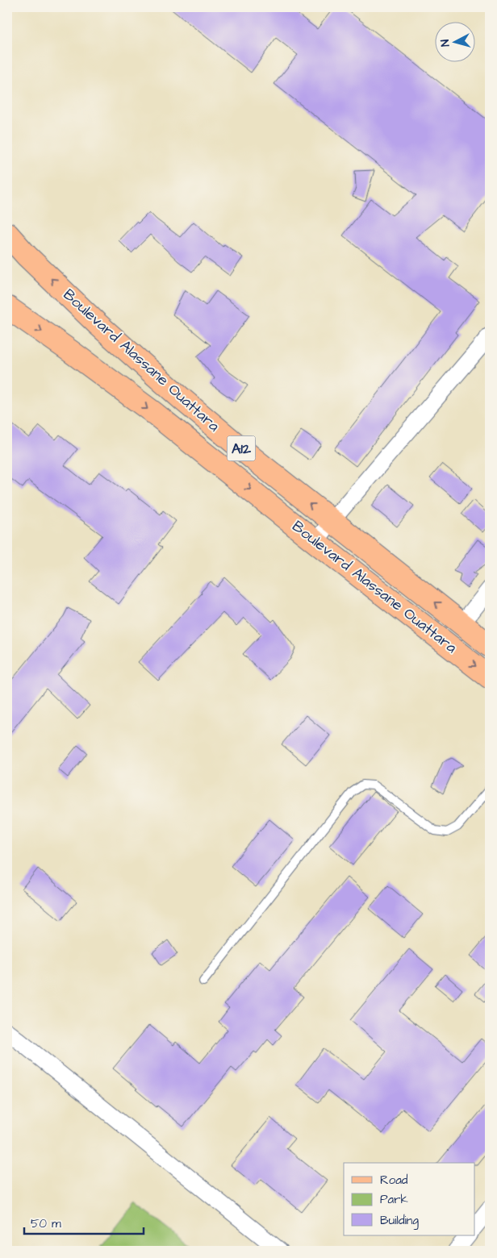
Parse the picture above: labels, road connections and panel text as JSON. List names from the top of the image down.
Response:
{
  "streets": {
    "main road": ["Boulevard Alassane Ouattara", "A12"]
  },
  "legend": ["Road", "Park", "Building"],
  "scale_bar": "50 m",
  "north": "left"
}
